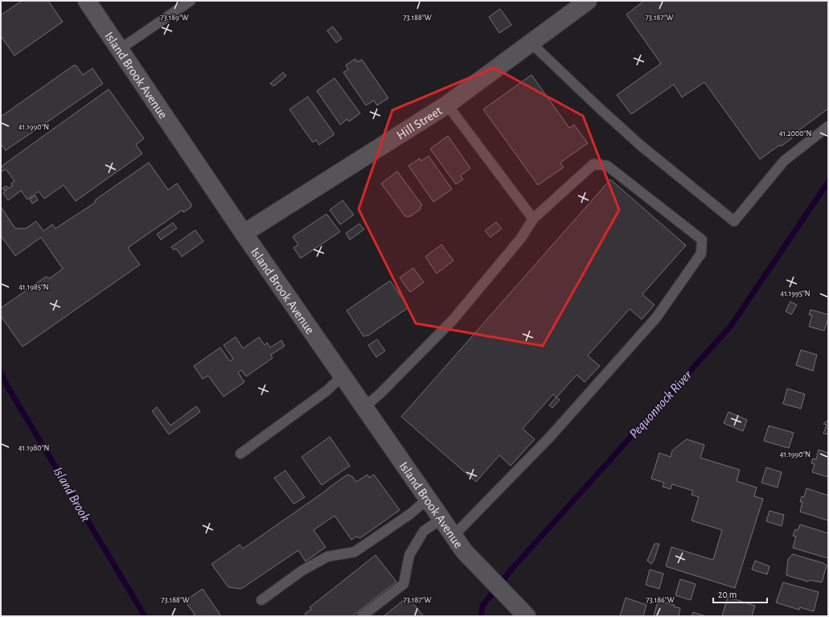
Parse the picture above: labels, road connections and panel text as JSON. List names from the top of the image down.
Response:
{
  "streets": {
    "street": ["Island Brook Avenue", "Hill Street"]
  },
  "crossings": [
    ["Island Brook Avenue", "Hill Street"]
  ],
  "water": ["Pequonnock River", "Island Brook"],
  "scale_bar": "20 m",
  "coordinates": [
    "73.189°W",
    "73.188°W",
    "73.187°W",
    "41.1990°N",
    "41.2000°N",
    "41.1985°N",
    "41.1995°N",
    "41.1980°N",
    "73.186°W"
  ]
}
